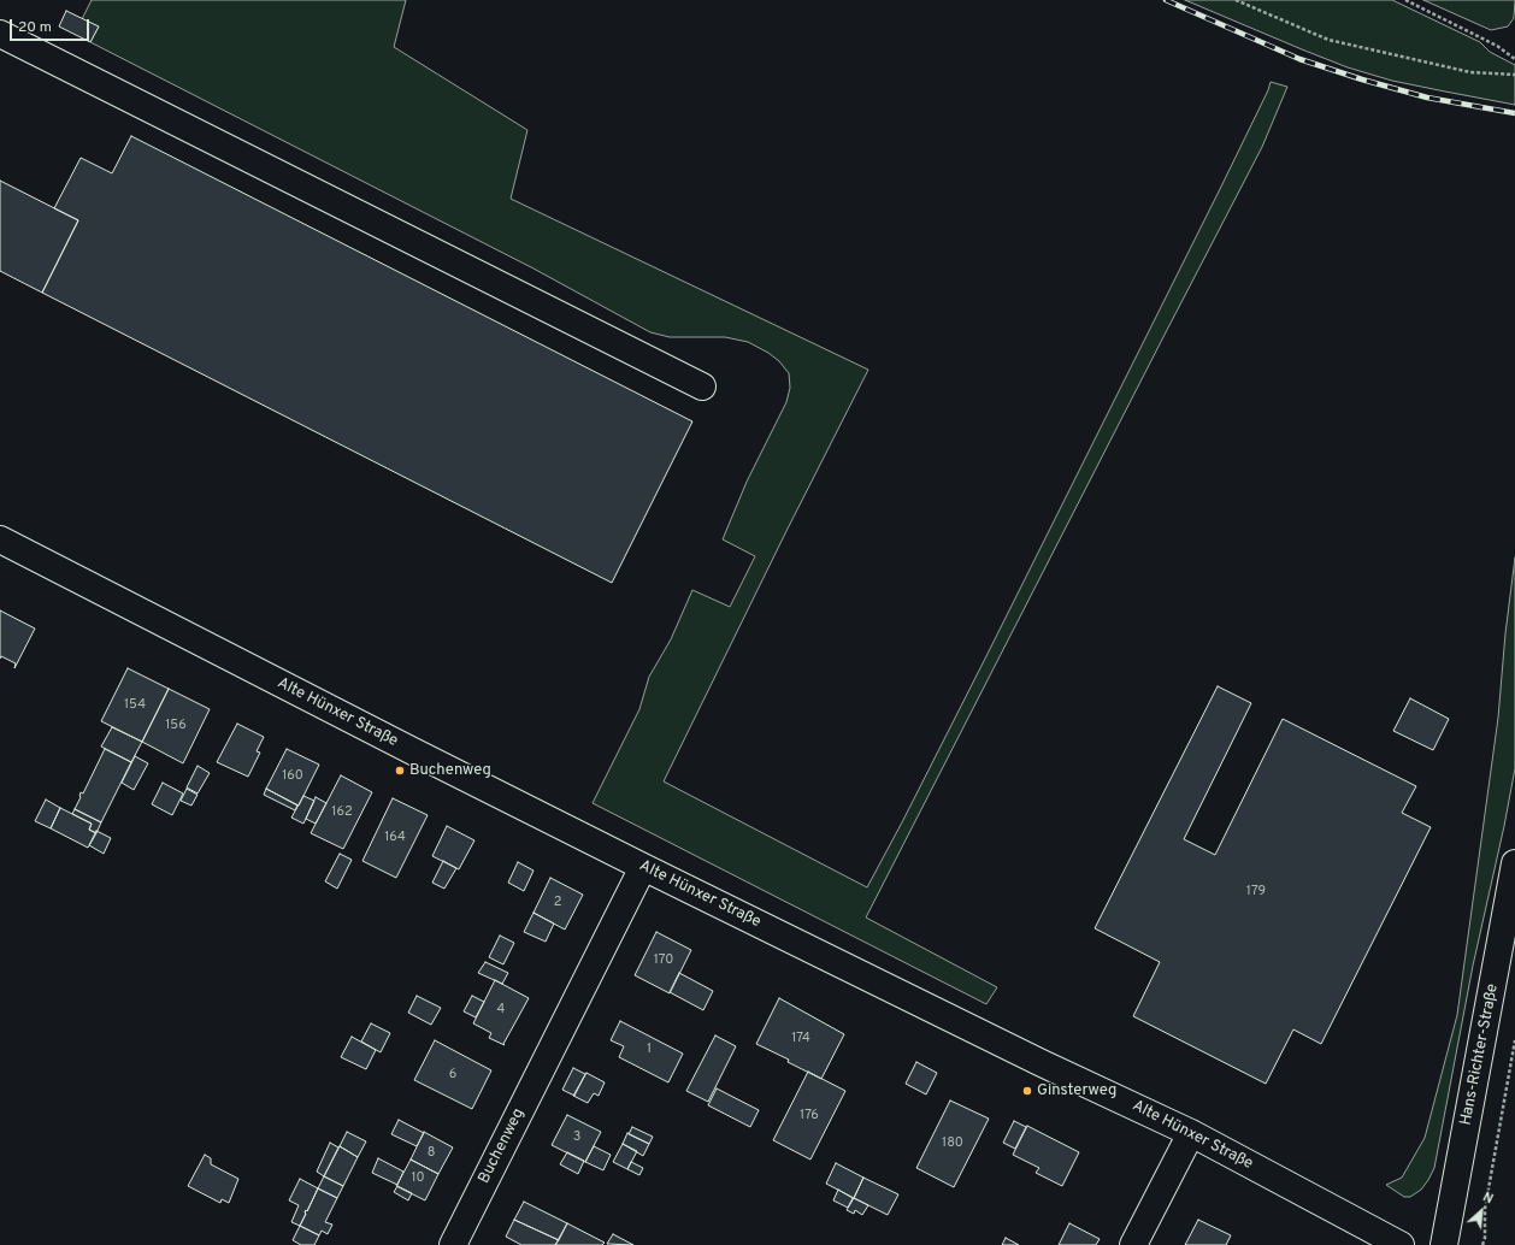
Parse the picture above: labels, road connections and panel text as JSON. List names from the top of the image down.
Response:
{
  "streets": {
    "street": ["Alte Hünxer Straße", "Hans-Richter-Straße", "Buchenweg"]
  },
  "crossings": [
    ["Alte Hünxer Straße", "Buchenweg"]
  ],
  "places": ["Buchenweg", "Ginsterweg"],
  "house_numbers": [
    "154",
    "156",
    "160",
    "162",
    "164",
    "179",
    "2",
    "170",
    "4",
    "174",
    "1",
    "6",
    "176",
    "3",
    "180",
    "8",
    "10"
  ],
  "scale_bar": "20 m",
  "north": "top right"
}
